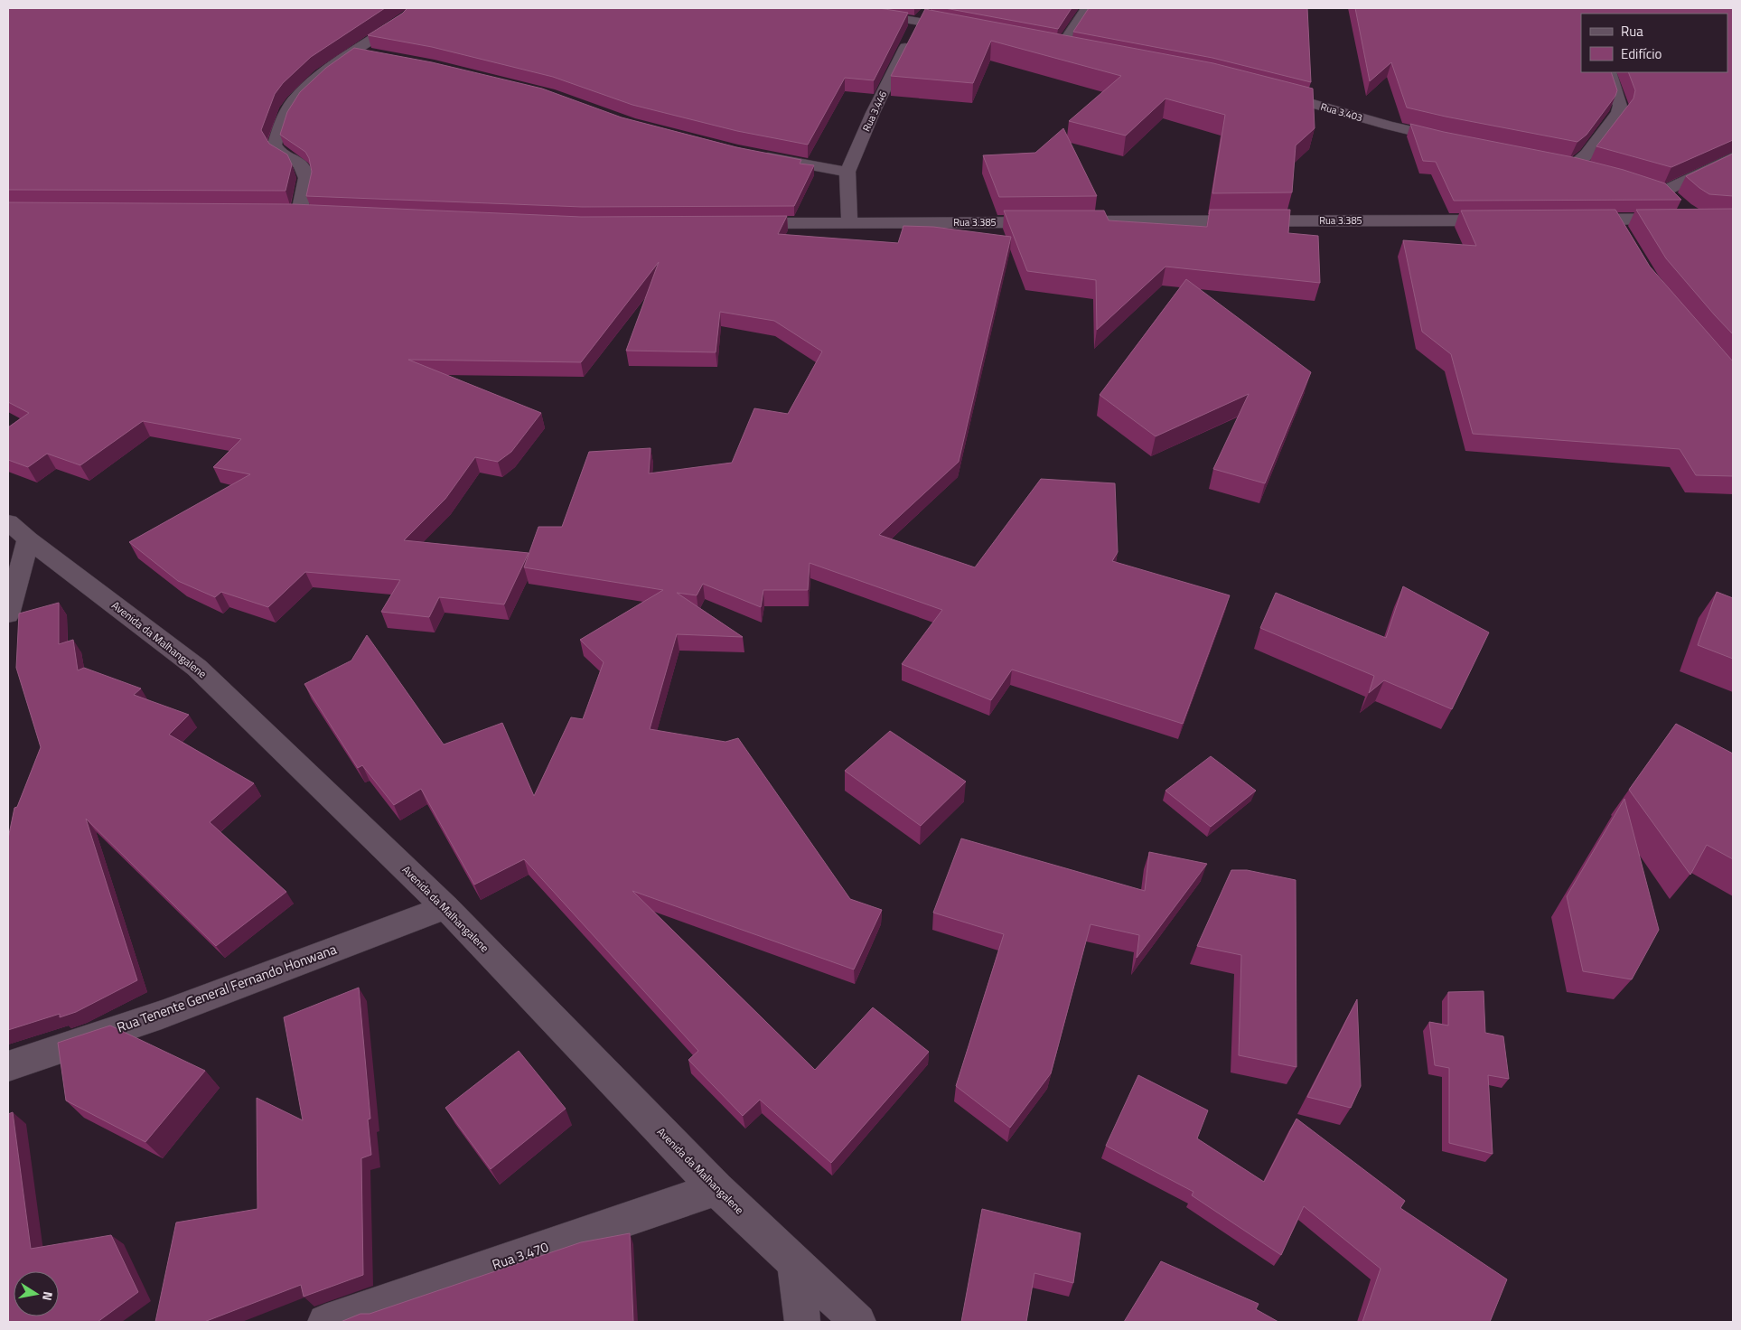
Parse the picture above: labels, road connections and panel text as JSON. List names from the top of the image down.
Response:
{
  "streets": {
    "street": [
      "Rua 3.446",
      "Rua 3.403",
      "Rua 3.385",
      "Avenida da Malhangalene",
      "Rua Tenente General Fernando Honwana",
      "Rua 3.470"
    ]
  },
  "crossings": [
    ["Rua 3.446", "Rua 3.385"],
    ["Avenida da Malhangalene", "Rua Tenente General Fernando Honwana"],
    ["Avenida da Malhangalene", "Rua 3.470"]
  ],
  "legend": ["Rua", "Edifício"],
  "north": "right"
}
